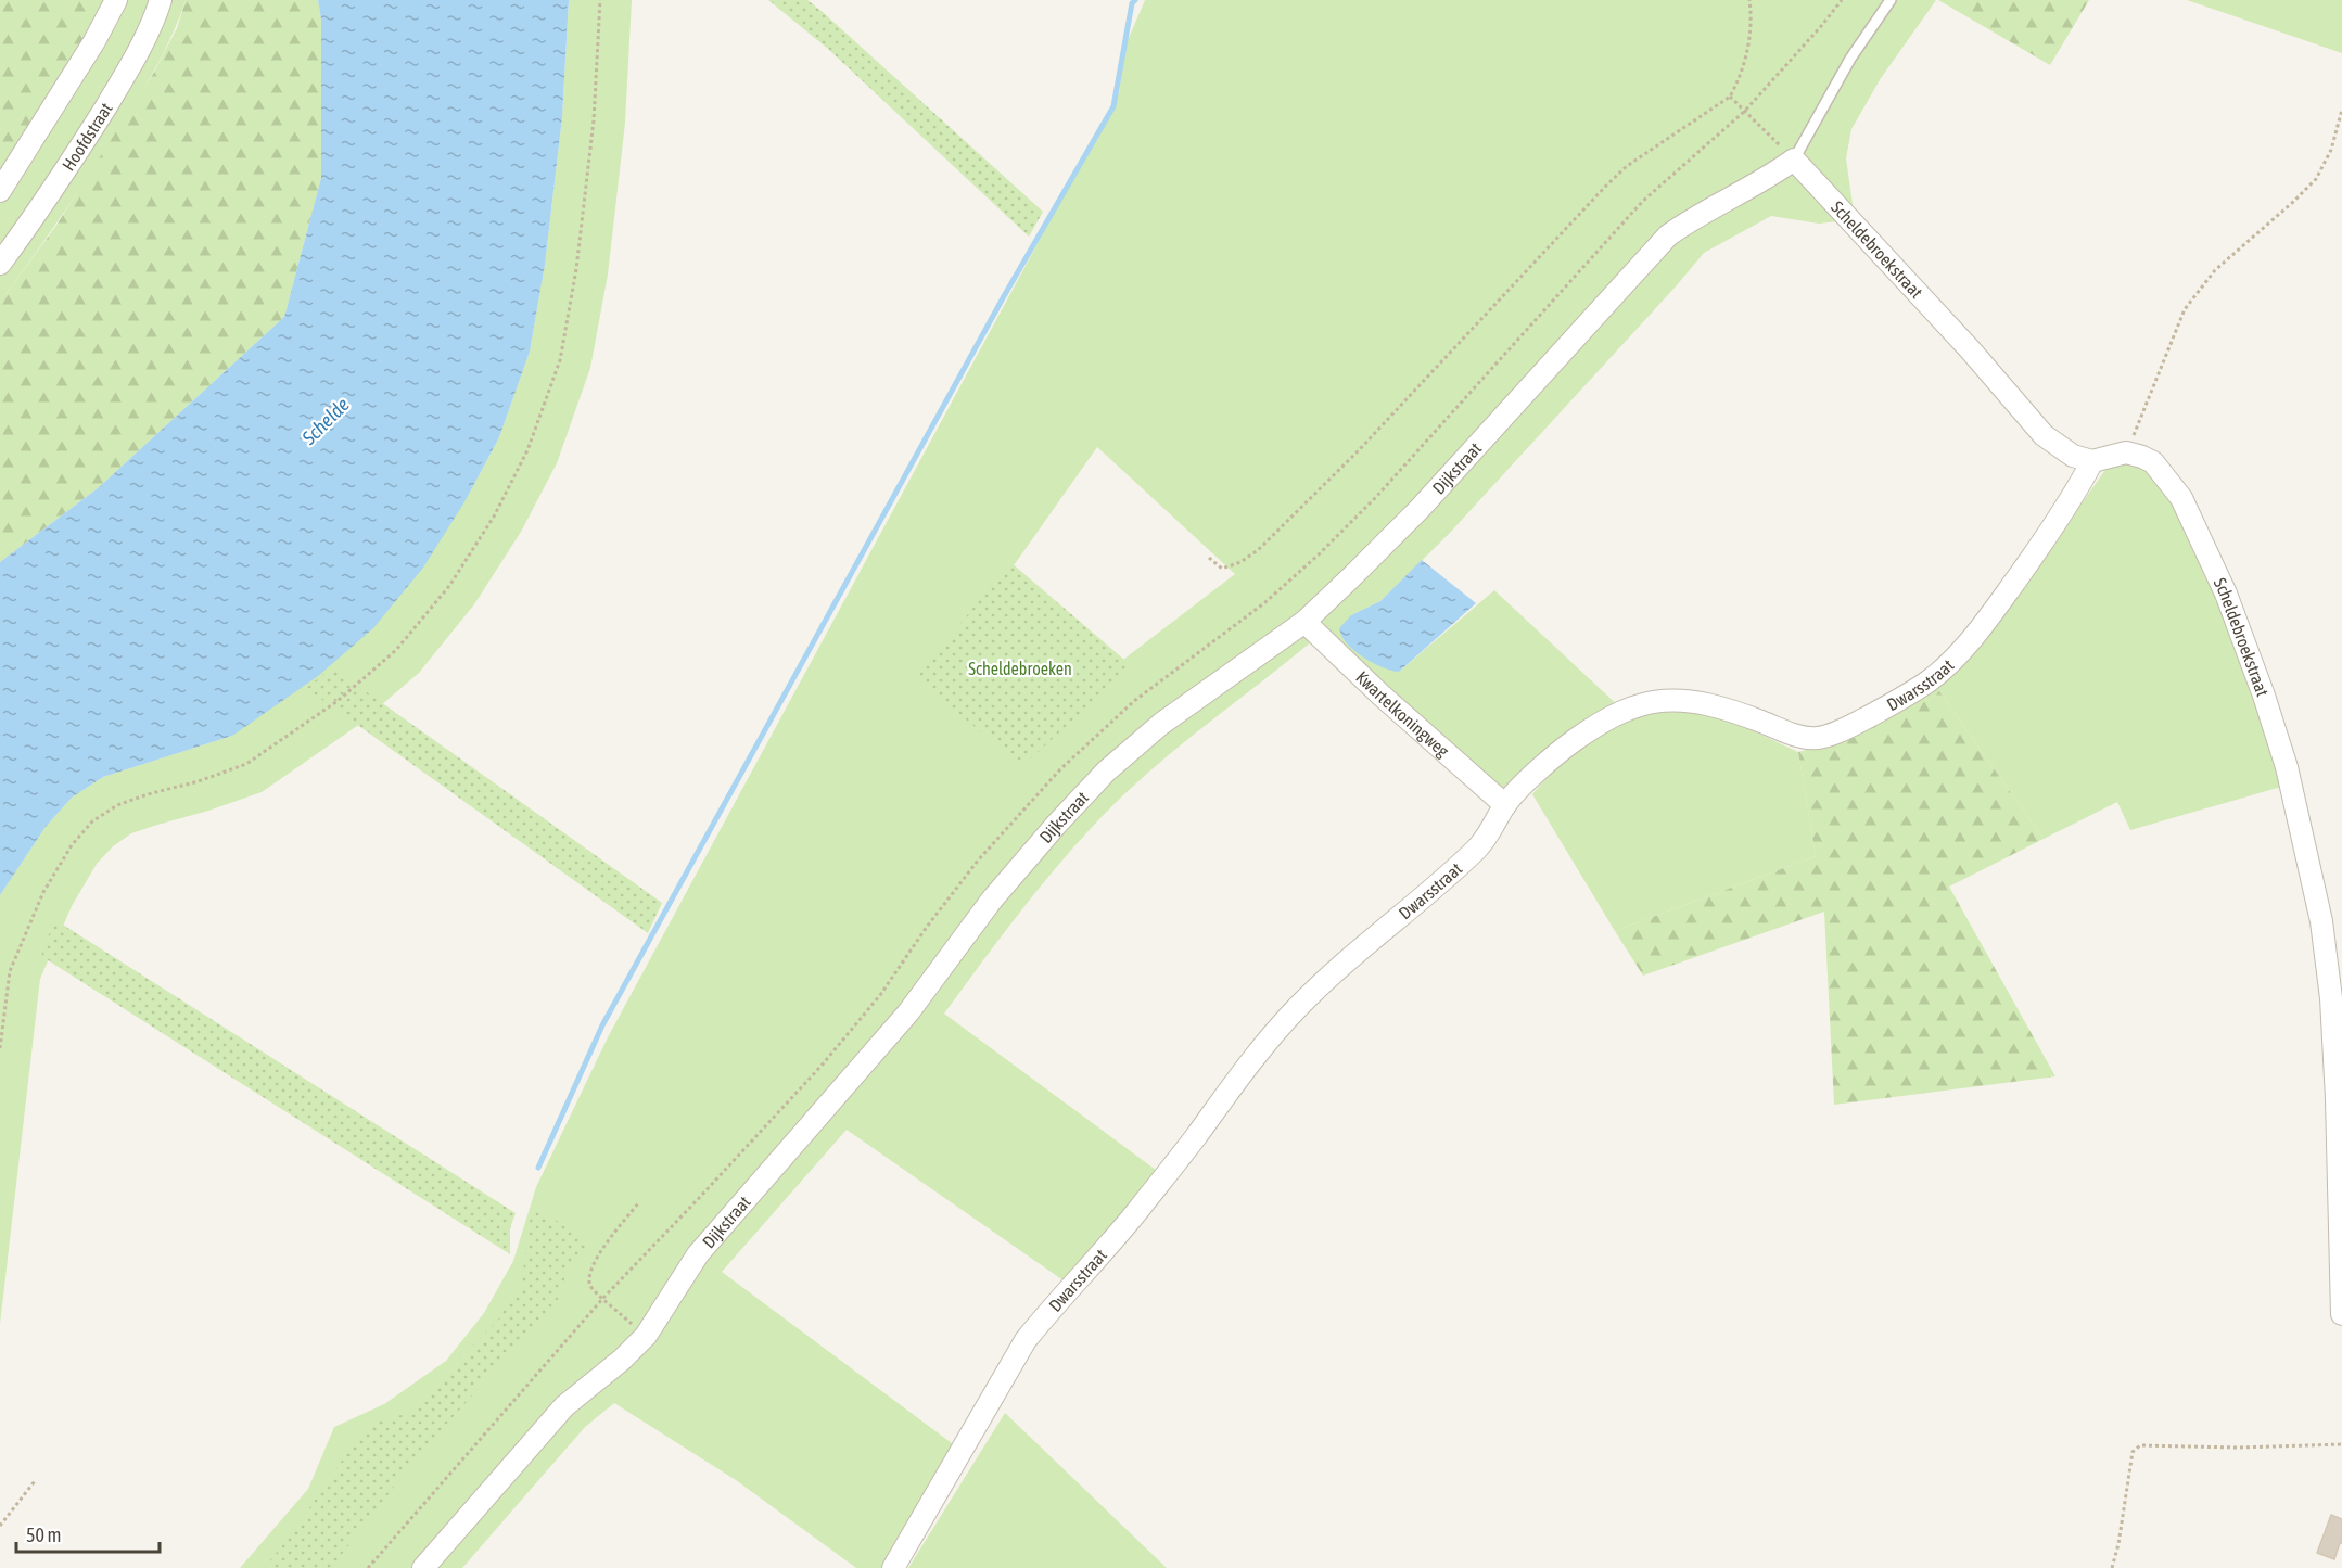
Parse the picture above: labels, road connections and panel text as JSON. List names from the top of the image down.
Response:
{
  "streets": {
    "street": [
      "Hoofdstraat",
      "Scheldebroekstraat",
      "Dijkstraat",
      "Dwarsstraat",
      "Kwartelkoningweg"
    ]
  },
  "crossings": [
    ["Scheldebroekstraat", "Dijkstraat"],
    ["Scheldebroekstraat", "Dwarsstraat"],
    ["Dijkstraat", "Kwartelkoningweg"],
    ["Dwarsstraat", "Kwartelkoningweg"]
  ],
  "water": ["Schelde"],
  "parks": ["Scheldebroeken"],
  "scale_bar": "50 m"
}
